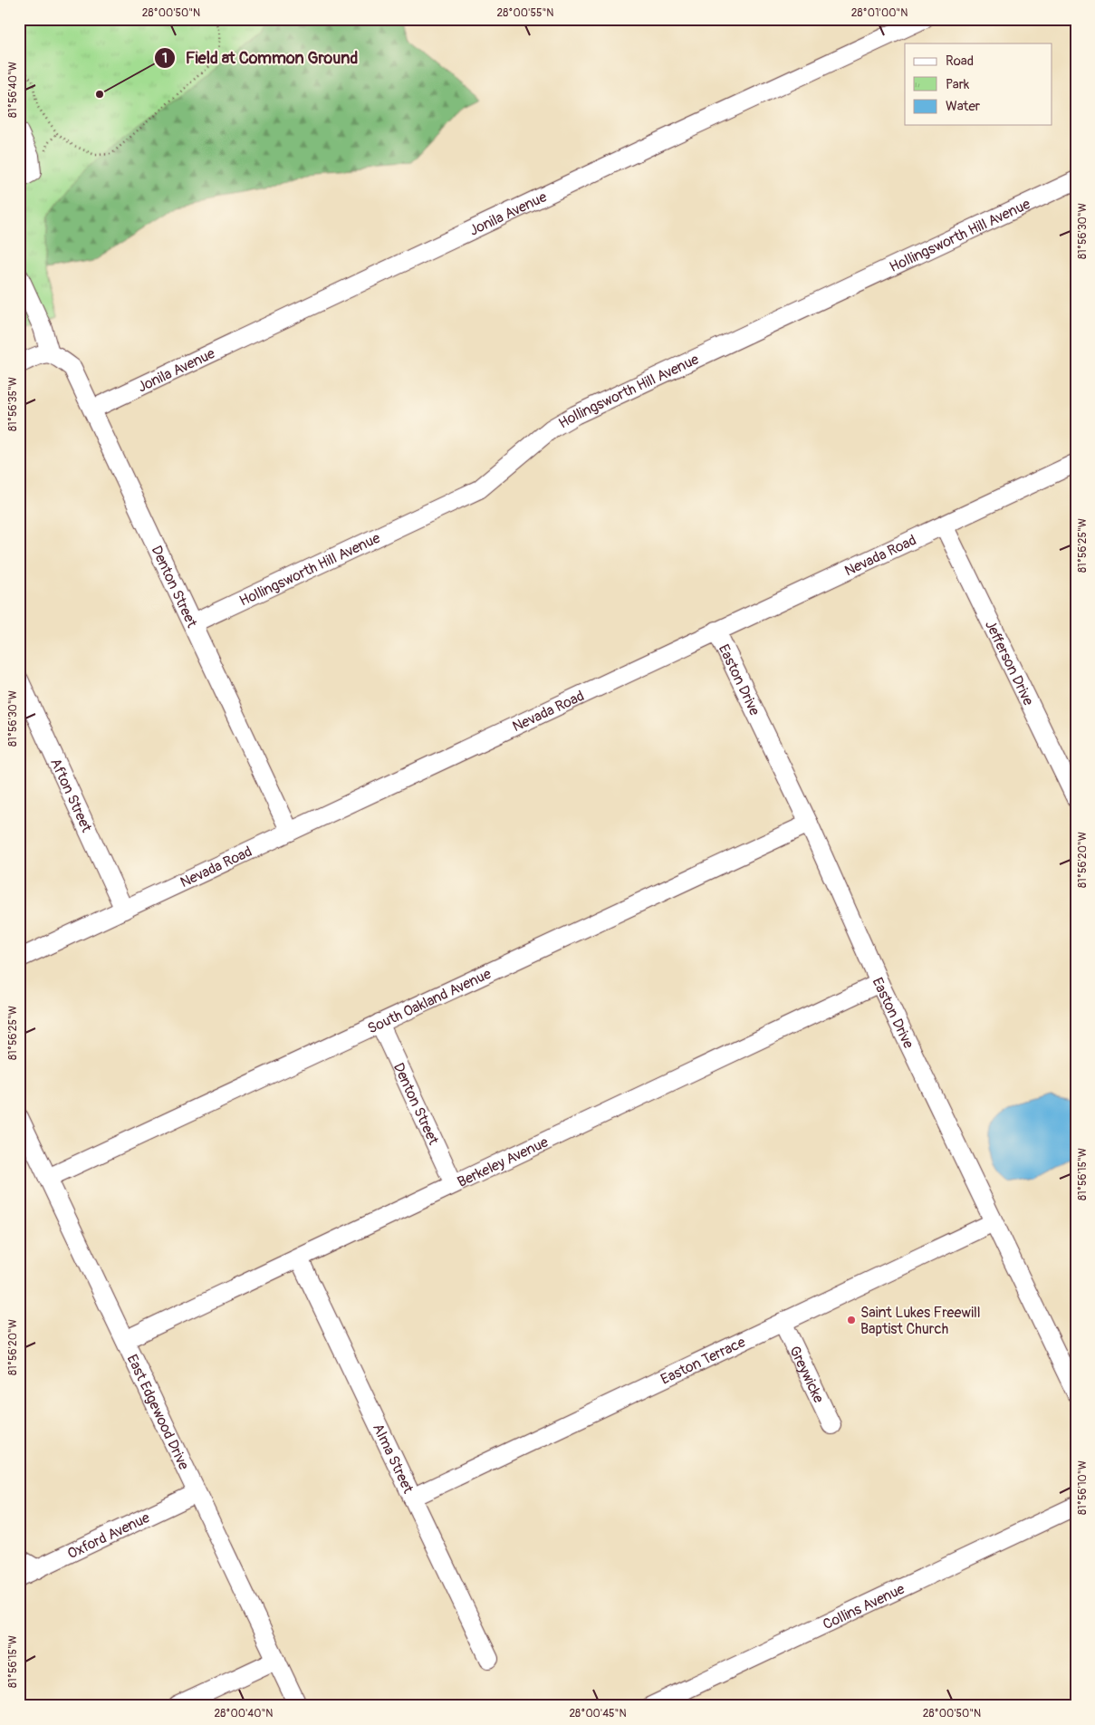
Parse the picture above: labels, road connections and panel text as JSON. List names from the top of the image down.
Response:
{
  "streets": {
    "street": [
      "Jonila Avenue",
      "Hollingsworth Hill Avenue",
      "Nevada Road",
      "Denton Street",
      "Jefferson Drive",
      "Easton Drive",
      "Afton Street",
      "South Oakland Avenue",
      "Berkeley Avenue",
      "Easton Terrace",
      "Greywicke",
      "East Edgewood Drive",
      "Alma Street",
      "Oxford Avenue",
      "Collins Avenue"
    ]
  },
  "crossings": [
    ["Jonila Avenue", "Denton Street"],
    ["Hollingsworth Hill Avenue", "Denton Street"],
    ["Nevada Road", "Denton Street"],
    ["Nevada Road", "Jefferson Drive"],
    ["Nevada Road", "Easton Drive"],
    ["Nevada Road", "Afton Street"],
    ["Denton Street", "South Oakland Avenue"],
    ["Denton Street", "Berkeley Avenue"],
    ["Easton Drive", "South Oakland Avenue"],
    ["Easton Drive", "Berkeley Avenue"],
    ["Easton Drive", "Easton Terrace"],
    ["South Oakland Avenue", "East Edgewood Drive"],
    ["Berkeley Avenue", "East Edgewood Drive"],
    ["Berkeley Avenue", "Alma Street"],
    ["Easton Terrace", "Greywicke"],
    ["Easton Terrace", "Alma Street"],
    ["East Edgewood Drive", "Oxford Avenue"]
  ],
  "places": ["Field at Common Ground", "Saint Lukes Freewill Baptist Church"],
  "legend": ["Road", "Park", "Water"],
  "coordinates": [
    "28°00'50\"N",
    "28°00'55\"N",
    "28°01'00\"N",
    "81°56'40\"W",
    "81°56'30\"W",
    "81°56'35\"W",
    "81°56'25\"W",
    "81°56'20\"W",
    "81°56'15\"W",
    "81°56'10\"W",
    "28°00'40\"N",
    "28°00'45\"N"
  ]
}
